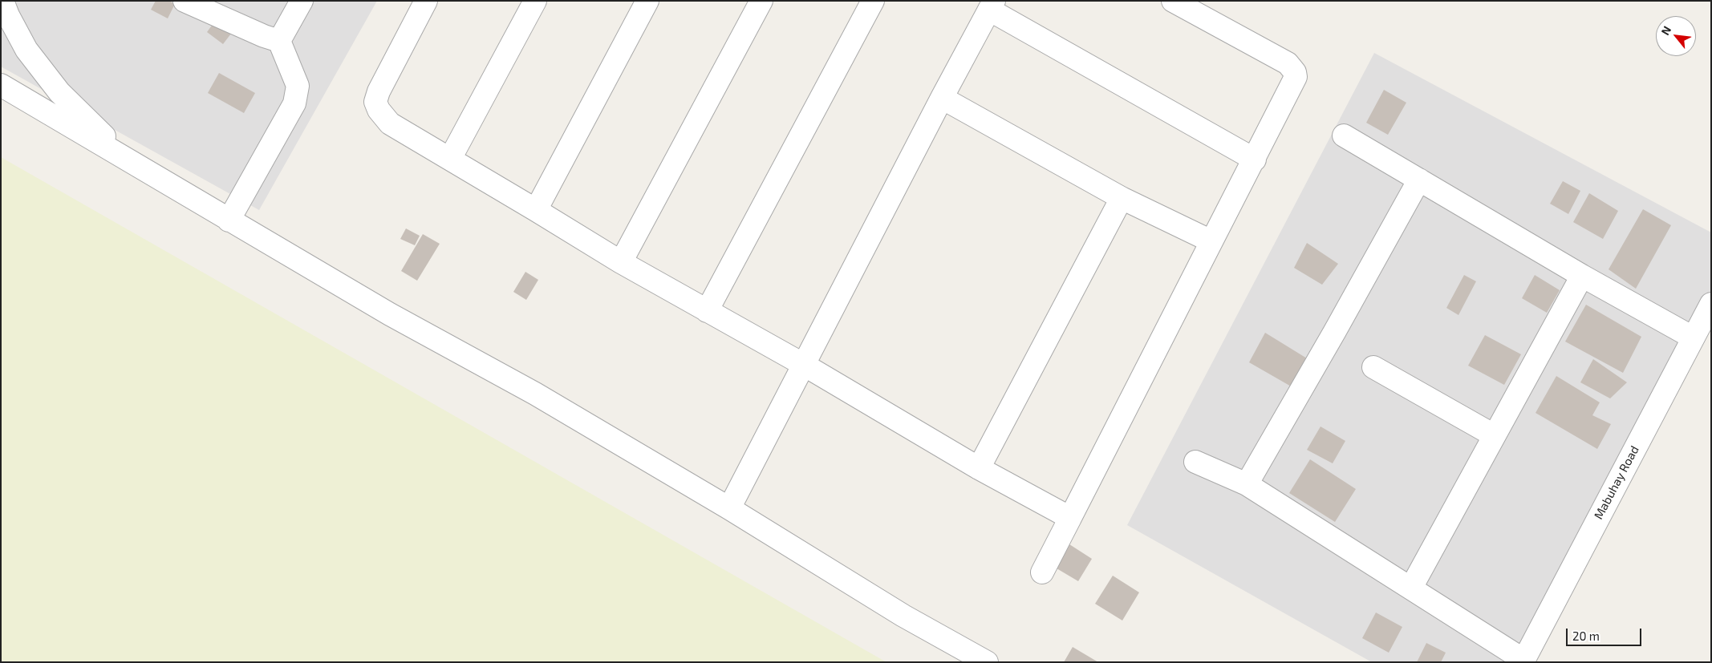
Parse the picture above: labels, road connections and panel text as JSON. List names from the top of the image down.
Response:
{
  "streets": {
    "street": ["Mabuhay Road"]
  },
  "scale_bar": "20 m",
  "north": "top left"
}
